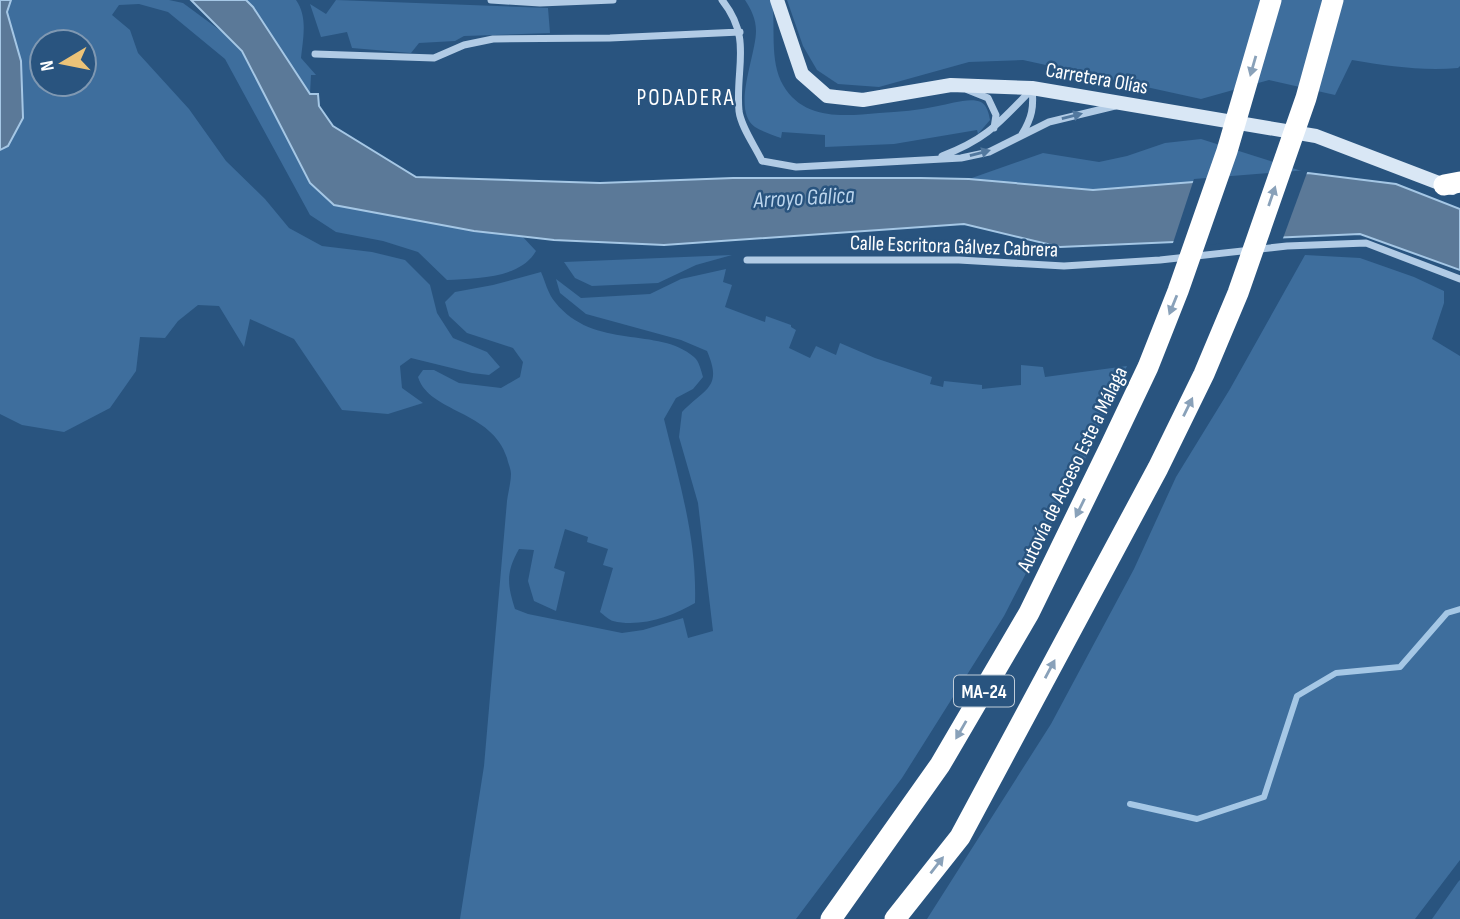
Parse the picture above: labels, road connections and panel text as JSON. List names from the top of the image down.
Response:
{
  "streets": {
    "highway": ["Autovía de Acceso Este a Málaga", "MA-24"],
    "main road": ["Carretera Olías"],
    "street": ["Calle Escritora Gálvez Cabrera"]
  },
  "districts": ["PODADERA"],
  "water": ["Arroyo Gálica"],
  "north": "left"
}
